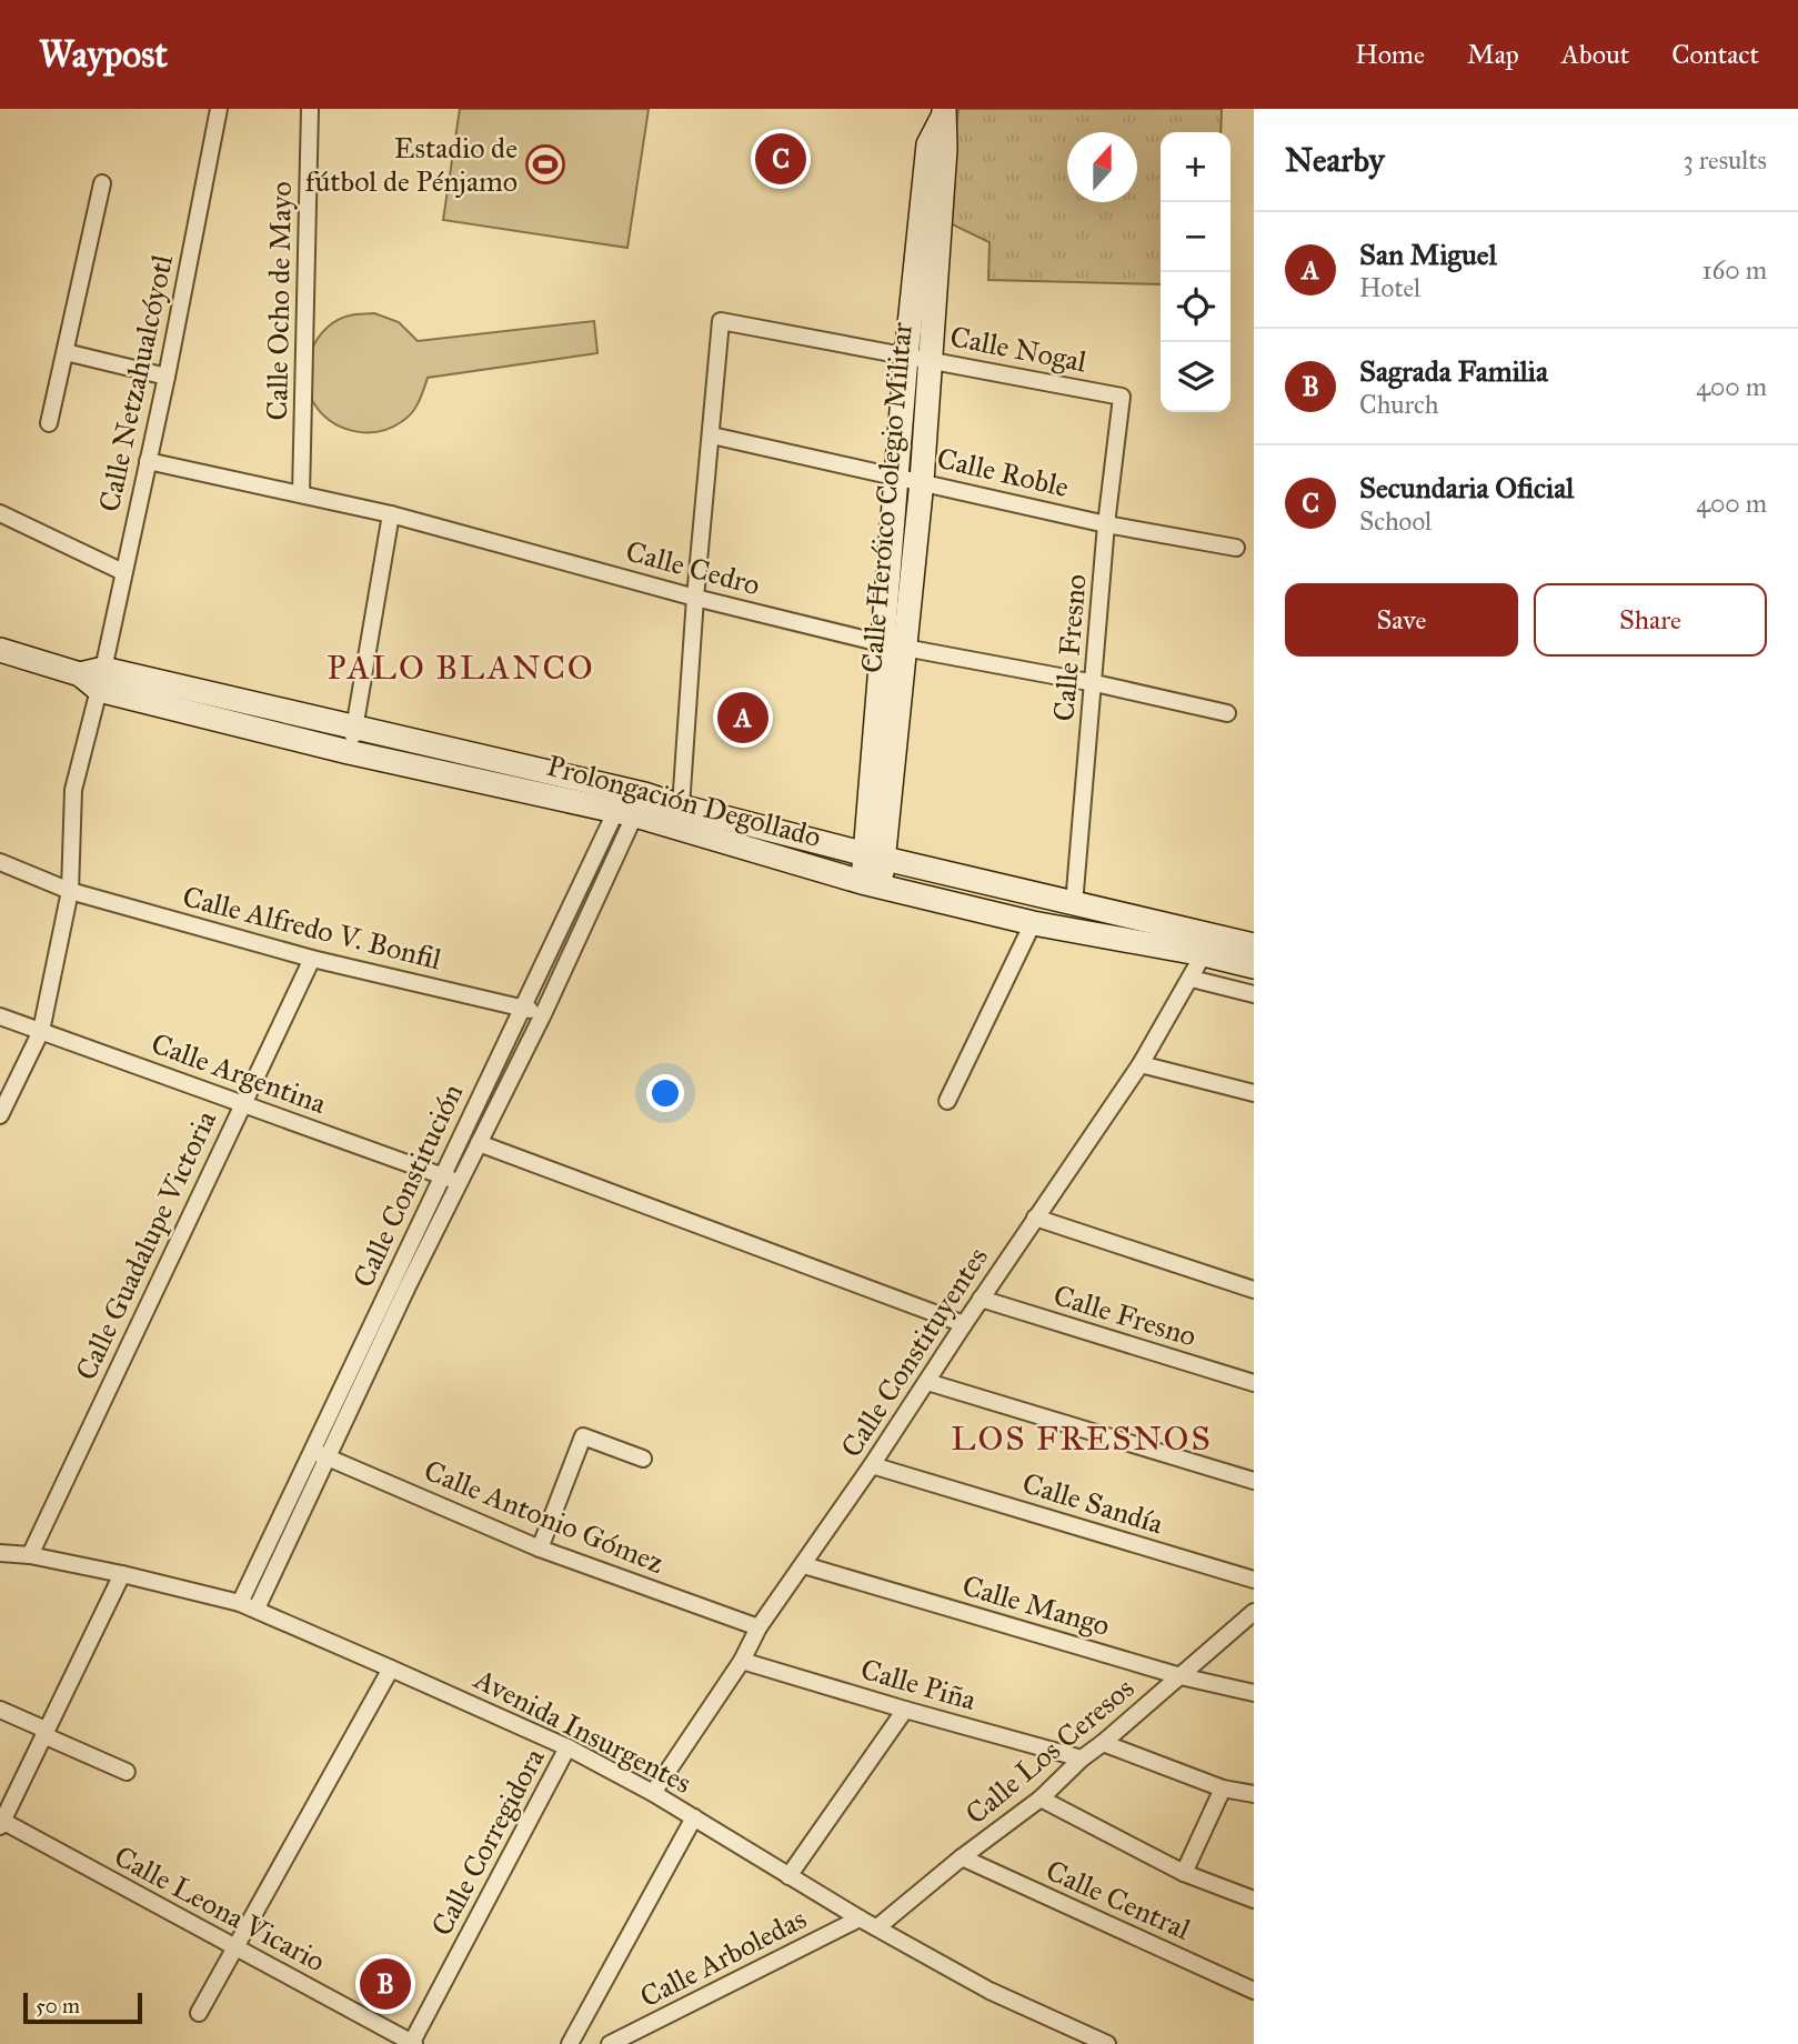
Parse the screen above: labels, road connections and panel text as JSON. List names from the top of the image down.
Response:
{
  "streets": {
    "street": [
      "Calle Ocho de Mayo",
      "Calle Nogal",
      "Calle Netzahualcóyotl",
      "Calle Roble",
      "Calle Heróico Colegio Militar",
      "Calle Cedro",
      "Calle Fresno",
      "Prolongación Degollado",
      "Calle Alfredo V. Bonfil",
      "Calle Argentina",
      "Calle Constitución",
      "Calle Guadalupe Victoria",
      "Calle Constituyentes",
      "Calle Sandía",
      "Calle Antonio Gómez",
      "Calle Mango",
      "Calle Piña",
      "Avenida Insurgentes",
      "Calle Los Ceresos",
      "Calle Corregidora",
      "Calle Central",
      "Calle Leona Vicario",
      "Calle Arboledas"
    ]
  },
  "crossings": [
    ["Calle Ocho de Mayo", "Calle Cedro"],
    ["Calle Nogal", "Calle Roble"],
    ["Calle Nogal", "Calle Heróico Colegio Militar"],
    ["Calle Nogal", "Calle Fresno"],
    ["Calle Netzahualcóyotl", "Calle Cedro"],
    ["Calle Netzahualcóyotl", "Prolongación Degollado"],
    ["Calle Netzahualcóyotl", "Calle Alfredo V. Bonfil"],
    ["Calle Netzahualcóyotl", "Calle Argentina"],
    ["Calle Roble", "Calle Heróico Colegio Militar"],
    ["Calle Roble", "Calle Fresno"],
    ["Calle Heróico Colegio Militar", "Calle Cedro"],
    ["Calle Heróico Colegio Militar", "Prolongación Degollado"],
    ["Calle Cedro", "Calle Fresno"],
    ["Calle Fresno", "Prolongación Degollado"],
    ["Calle Fresno", "Calle Constituyentes"],
    ["Prolongación Degollado", "Calle Constitución"],
    ["Prolongación Degollado", "Calle Constituyentes"],
    ["Calle Alfredo V. Bonfil", "Calle Constitución"],
    ["Calle Alfredo V. Bonfil", "Calle Guadalupe Victoria"],
    ["Calle Argentina", "Calle Constitución"],
    ["Calle Argentina", "Calle Guadalupe Victoria"],
    ["Calle Constitución", "Calle Constituyentes"],
    ["Calle Constitución", "Calle Antonio Gómez"],
    ["Calle Constitución", "Avenida Insurgentes"],
    ["Calle Guadalupe Victoria", "Avenida Insurgentes"],
    ["Calle Constituyentes", "Calle Sandía"],
    ["Calle Constituyentes", "Calle Antonio Gómez"],
    ["Calle Constituyentes", "Calle Mango"],
    ["Calle Constituyentes", "Calle Piña"],
    ["Calle Constituyentes", "Avenida Insurgentes"],
    ["Calle Mango", "Calle Los Ceresos"],
    ["Calle Piña", "Calle Los Ceresos"],
    ["Avenida Insurgentes", "Calle Los Ceresos"],
    ["Avenida Insurgentes", "Calle Corregidora"],
    ["Avenida Insurgentes", "Calle Arboledas"],
    ["Calle Los Ceresos", "Calle Central"],
    ["Calle Corregidora", "Calle Leona Vicario"]
  ],
  "districts": ["PALO BLANCO", "LOS FRESNOS"],
  "places": {
    "sports": ["Estadio de fútbol de Pénjamo"]
  },
  "scale_bar": "50 m",
  "north": "top",
  "page": {
    "header": "Waypost",
    "nav": [
      "Home",
      "Map",
      "About",
      "Contact"
    ],
    "heading": ["Nearby", "3 results"],
    "pins": ["C", "A", "B"],
    "map_buttons": ["+", "−"],
    "list": [
      {
        "mark": "A",
        "name": "San Miguel",
        "note": "Hotel",
        "value": "160 m"
      },
      {
        "mark": "B",
        "name": "Sagrada Familia",
        "note": "Church",
        "value": "400 m"
      },
      {
        "mark": "C",
        "name": "Secundaria Oficial",
        "note": "School",
        "value": "400 m"
      }
    ],
    "buttons": ["Save", "Share"],
    "scale": "50 m"
  }
}
